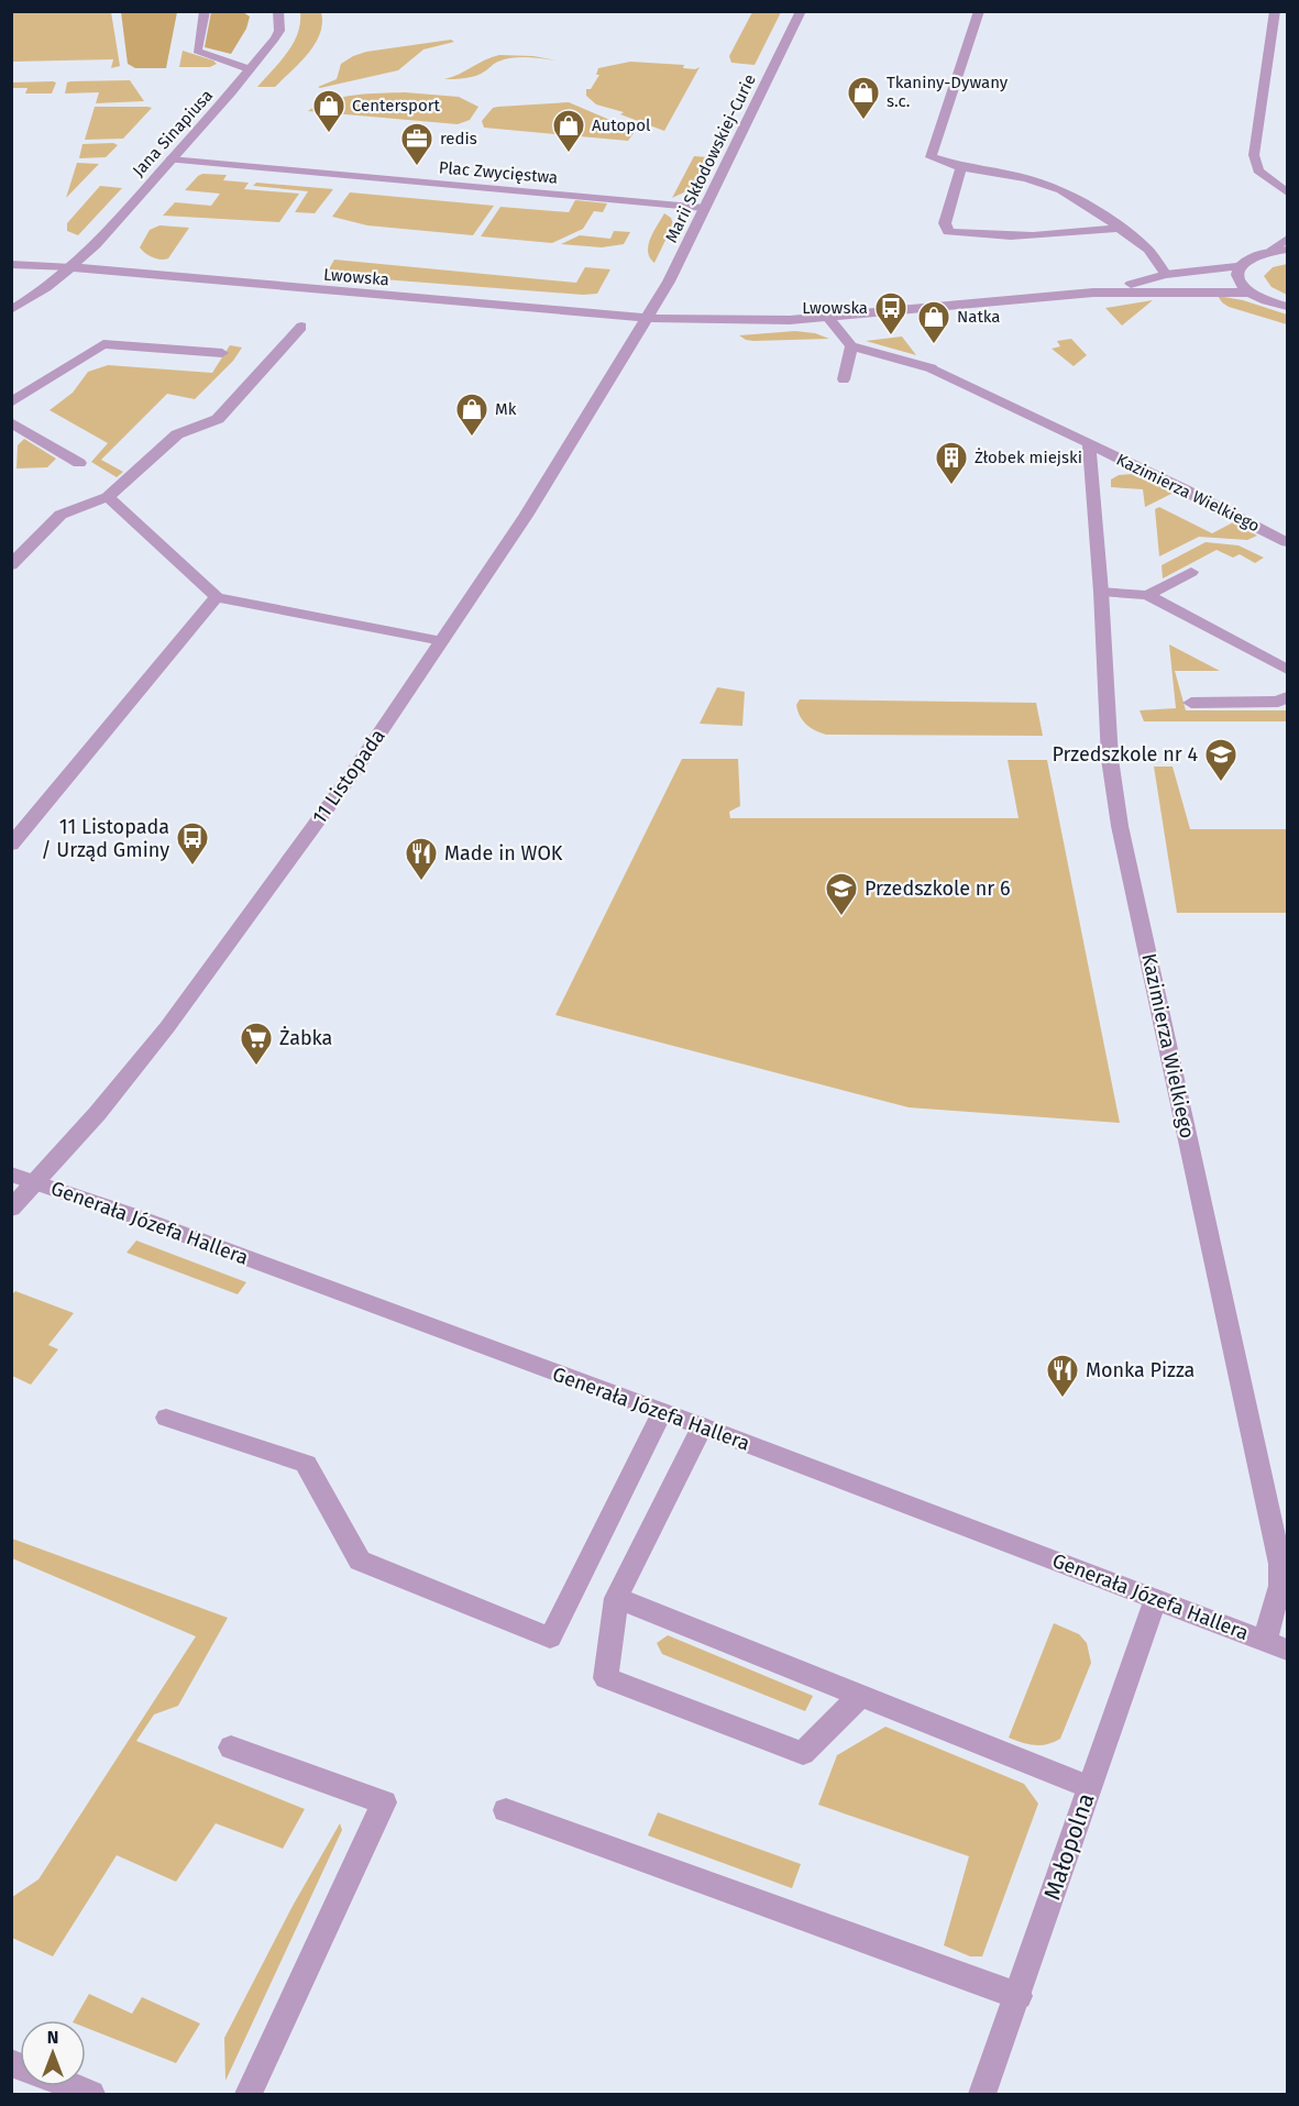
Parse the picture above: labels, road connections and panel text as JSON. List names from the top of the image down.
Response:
{
  "streets": {
    "street": [
      "Jana Sinapiusa",
      "Marii Skłodowskiej-Curie",
      "Plac Zwycięstwa",
      "Lwowska",
      "Kazimierza Wielkiego",
      "11 Listopada",
      "Generała Józefa Hallera",
      "Małopolna"
    ]
  },
  "crossings": [
    ["Jana Sinapiusa", "Plac Zwycięstwa"],
    ["Jana Sinapiusa", "Lwowska"],
    ["Marii Skłodowskiej-Curie", "Plac Zwycięstwa"],
    ["Marii Skłodowskiej-Curie", "Lwowska"],
    ["Marii Skłodowskiej-Curie", "11 Listopada"],
    ["Lwowska", "11 Listopada"],
    ["Kazimierza Wielkiego", "Generała Józefa Hallera"],
    ["11 Listopada", "Generała Józefa Hallera"],
    ["Generała Józefa Hallera", "Małopolna"]
  ],
  "places": {
    "shop": [
      "Tkaniny-Dywany s.c.",
      "Centersport",
      "Autopol",
      "Natka",
      "Mk"
    ],
    "office": ["redis"],
    "bus stop": ["Lwowska", "11 Listopada / Urząd Gminy"],
    "building": ["Żłobek miejski"],
    "school or university": ["Przedszkole nr 4", "Przedszkole nr 6"],
    "restaurant": ["Made in WOK", "Monka Pizza"],
    "supermarket": ["Żabka"]
  },
  "north": "top"
}
